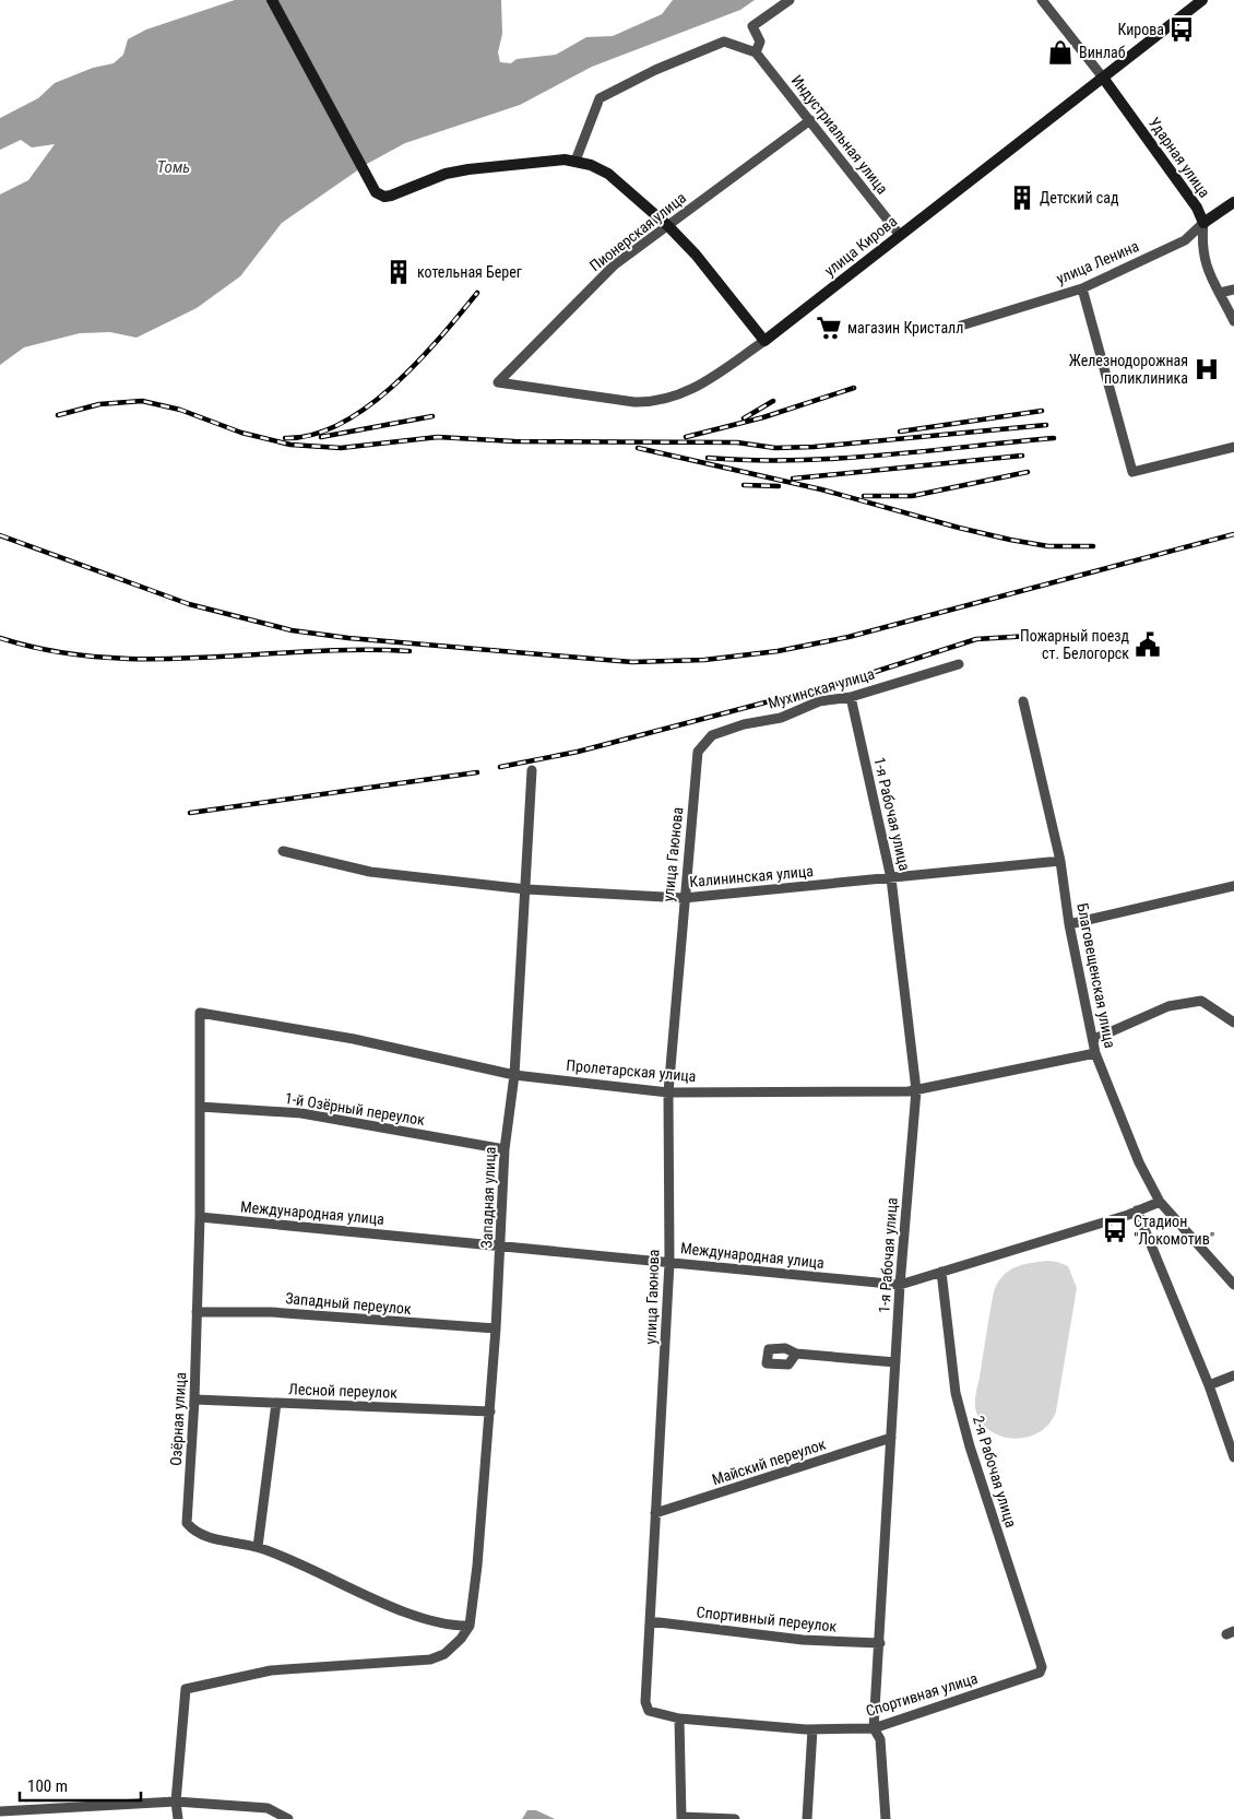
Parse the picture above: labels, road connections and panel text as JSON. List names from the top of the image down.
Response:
{
  "streets": {
    "main road": ["Ударная улица", "улица Кирова", "улица Ленина"],
    "street": [
      "Индустриальная улица",
      "Пионерская улица",
      "Мухинская улица",
      "1-я Рабочая улица",
      "улица Гаюнова",
      "Калининская улица",
      "Благовещенская улица",
      "Пролетарская улица",
      "1-й Озёрный переулок",
      "Западная улица",
      "Международная улица",
      "Западный переулок",
      "Лесной переулок",
      "Озёрная улица",
      "Майский переулок",
      "2-я Рабочая улица",
      "Спортивный переулок",
      "Спортивная улица"
    ]
  },
  "crossings": [
    ["Индустриальная улица", "Пионерская улица"],
    ["Индустриальная улица", "улица Кирова"],
    ["Ударная улица", "улица Кирова"],
    ["Ударная улица", "улица Ленина"],
    ["Пионерская улица", "улица Кирова"],
    ["Мухинская улица", "1-я Рабочая улица"],
    ["Мухинская улица", "улица Гаюнова"],
    ["1-я Рабочая улица", "Калининская улица"],
    ["1-я Рабочая улица", "Пролетарская улица"],
    ["1-я Рабочая улица", "Международная улица"],
    ["1-я Рабочая улица", "Майский переулок"],
    ["1-я Рабочая улица", "Спортивный переулок"],
    ["1-я Рабочая улица", "Спортивная улица"],
    ["улица Гаюнова", "Калининская улица"],
    ["улица Гаюнова", "Пролетарская улица"],
    ["улица Гаюнова", "Международная улица"],
    ["улица Гаюнова", "Майский переулок"],
    ["улица Гаюнова", "Спортивный переулок"],
    ["улица Гаюнова", "Спортивная улица"],
    ["Калининская улица", "Благовещенская улица"],
    ["Калининская улица", "Западная улица"],
    ["Благовещенская улица", "Пролетарская улица"],
    ["Благовещенская улица", "Международная улица"],
    ["Пролетарская улица", "Западная улица"],
    ["Пролетарская улица", "Озёрная улица"],
    ["1-й Озёрный переулок", "Западная улица"],
    ["1-й Озёрный переулок", "Озёрная улица"],
    ["Западная улица", "Международная улица"],
    ["Западная улица", "Западный переулок"],
    ["Западная улица", "Лесной переулок"],
    ["Западная улица", "Озёрная улица"],
    ["Международная улица", "Озёрная улица"],
    ["Международная улица", "2-я Рабочая улица"],
    ["Западный переулок", "Озёрная улица"],
    ["Лесной переулок", "Озёрная улица"],
    ["2-я Рабочая улица", "Спортивная улица"]
  ],
  "water": ["Томь"],
  "places": {
    "bus stop": ["Кирова", "Стадион \"Локомотив\""],
    "shop": ["Винлаб"],
    "building": ["Детский сад", "котельная Берег"],
    "supermarket": ["магазин Кристалл"],
    "hospital": ["Железнодорожная поликлиника"],
    "public building": ["Пожарный поезд ст. Белогорск"]
  },
  "scale_bar": "100 m"
}
